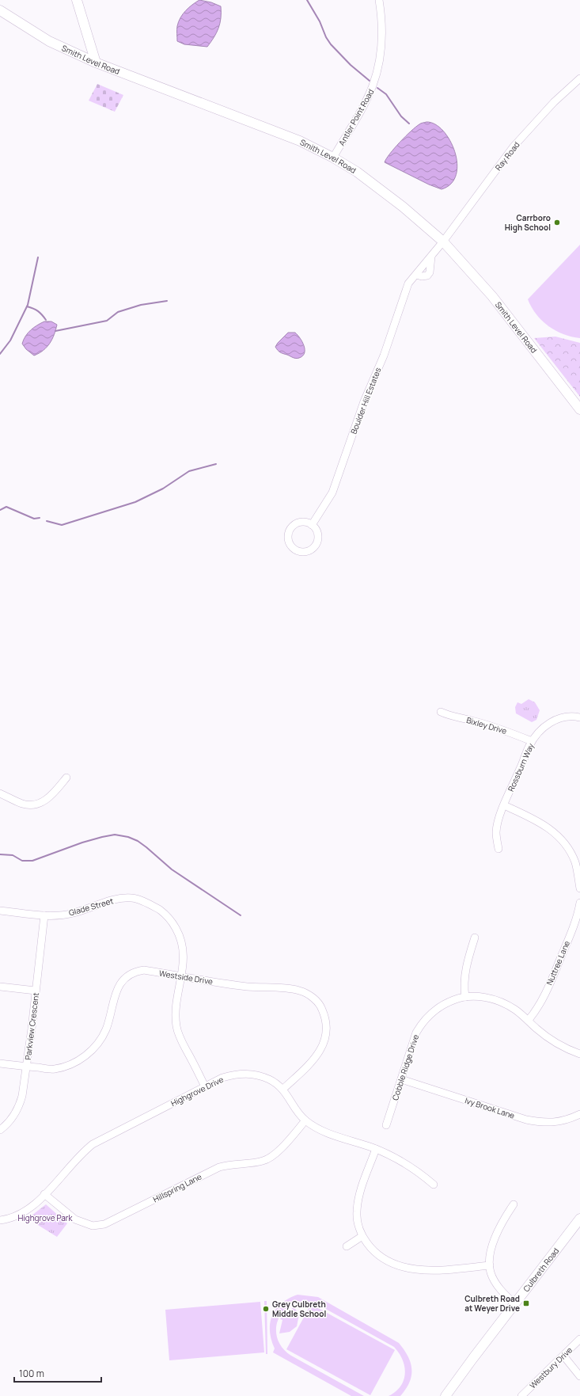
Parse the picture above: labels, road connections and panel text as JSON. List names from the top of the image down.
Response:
{
  "streets": {
    "main road": ["Smith Level Road", "Culbreth Road"],
    "street": [
      "Antler Point Road",
      "Ray Road",
      "Boulder Hill Estates",
      "Bixley Drive",
      "Rossburn Way",
      "Glade Street",
      "Nuttree Lane",
      "Westside Drive",
      "Parkview Crescent",
      "Cobble Ridge Drive",
      "Highgrove Drive",
      "Ivy Brook Lane",
      "Hillspring Lane",
      "Westbury Drive"
    ]
  },
  "crossings": [
    ["Smith Level Road", "Antler Point Road"],
    ["Smith Level Road", "Ray Road"],
    ["Smith Level Road", "Boulder Hill Estates"],
    ["Ray Road", "Boulder Hill Estates"],
    ["Bixley Drive", "Rossburn Way"],
    ["Glade Street", "Westside Drive"],
    ["Glade Street", "Parkview Crescent"],
    ["Glade Street", "Highgrove Drive"],
    ["Nuttree Lane", "Cobble Ridge Drive"],
    ["Westside Drive", "Parkview Crescent"],
    ["Westside Drive", "Highgrove Drive"],
    ["Cobble Ridge Drive", "Ivy Brook Lane"],
    ["Highgrove Drive", "Hillspring Lane"]
  ],
  "parks": ["Highgrove Park"],
  "places": {
    "other": ["Carrboro High School", "Grey Culbreth Middle School"],
    "transit": ["Culbreth Road at Weyer Drive"]
  },
  "scale_bar": "100 m"
}
